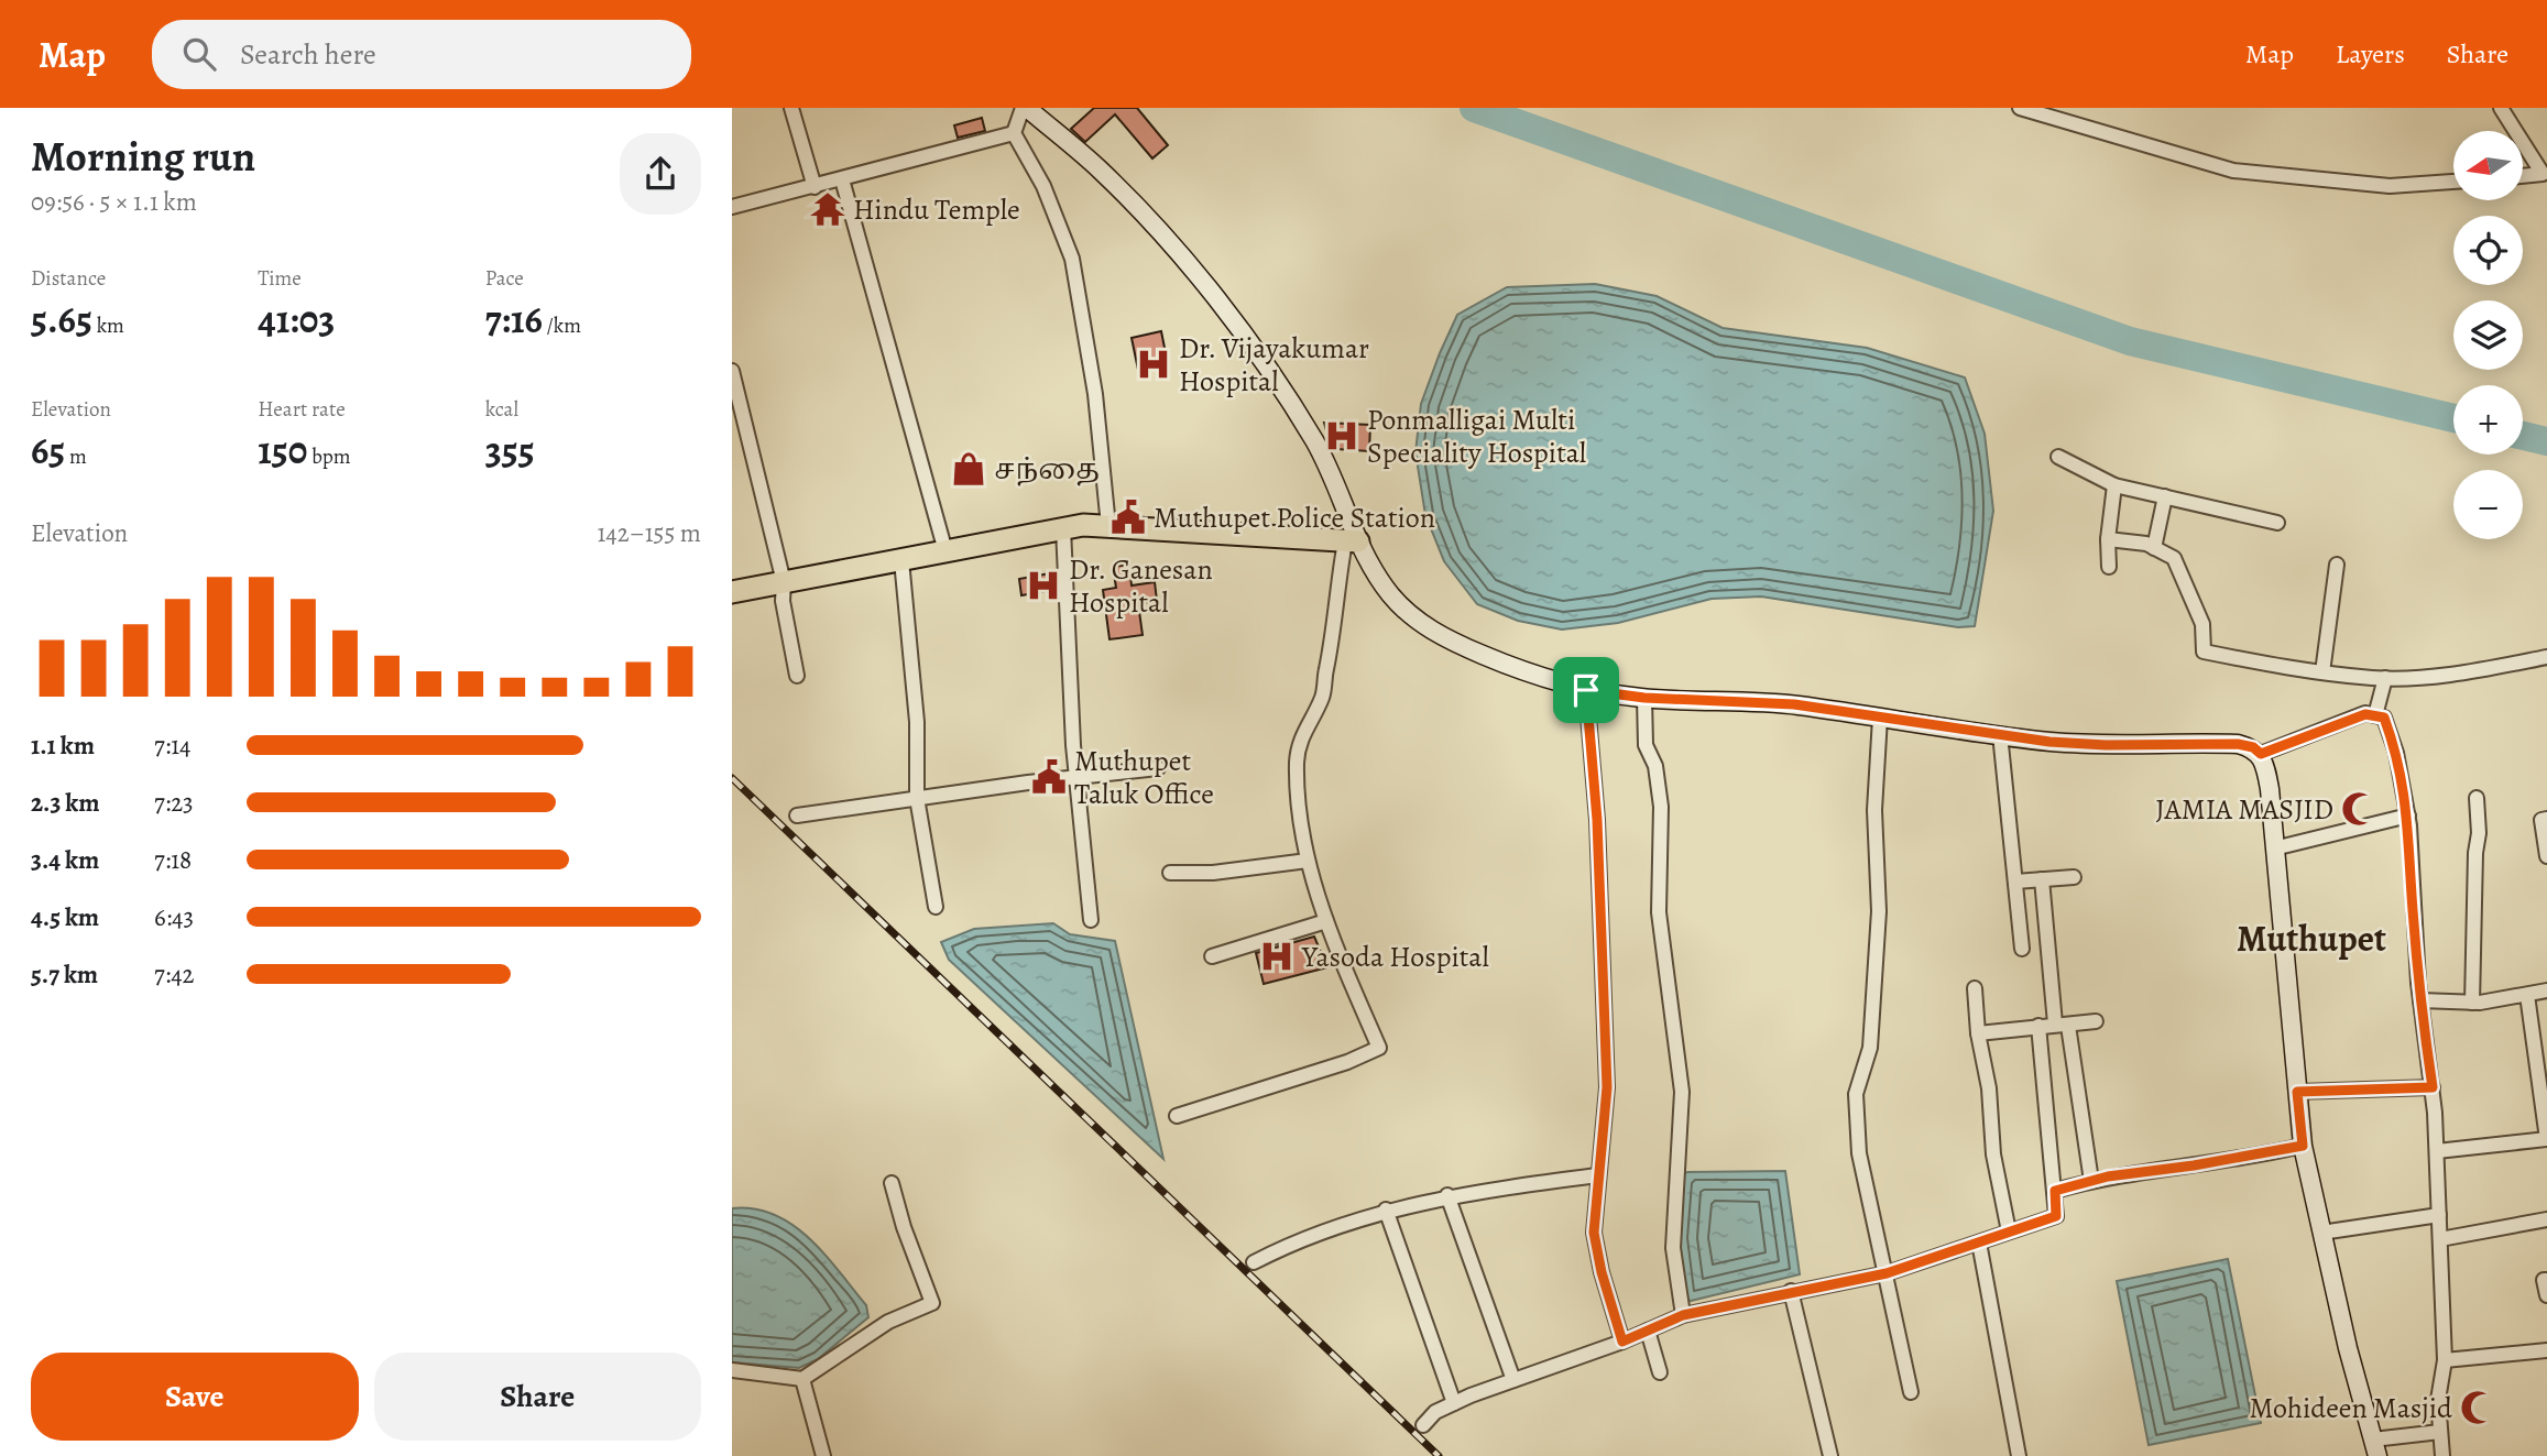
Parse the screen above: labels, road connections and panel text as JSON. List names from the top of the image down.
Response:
{
  "districts": ["Muthupet"],
  "places": {
    "temple": ["Hindu Temple"],
    "hospital": [
      "Dr. Vijayakumar Hospital",
      "Ponmalligai Multi Speciality Hospital",
      "Dr. Ganesan Hospital",
      "Yasoda Hospital"
    ],
    "shop": ["சந்தை"],
    "public building": ["Muthupet Police Station", "Muthupet Taluk Office"],
    "mosque": ["JAMIA MASJID", "Mohideen Masjid"]
  },
  "north": "left",
  "page": {
    "header": "Map",
    "search": "Search here",
    "nav": ["Map", "Layers", "Share"],
    "heading": ["Morning run", "09:56 · 5 × 1.1 km"],
    "map_buttons": ["+", "−"],
    "stats": [
      ["Distance", "5.65 km"],
      ["Time", "41:03"],
      ["Pace", "7:16 /km"],
      ["Elevation", "65 m"],
      ["Heart rate", "150 bpm"],
      ["kcal", "355"]
    ],
    "chart": ["Elevation", "142–155 m"],
    "list": [
      {
        "name": "1.1 km",
        "note": "7:14"
      },
      {
        "name": "2.3 km",
        "note": "7:23"
      },
      {
        "name": "3.4 km",
        "note": "7:18"
      },
      {
        "name": "4.5 km",
        "note": "6:43"
      },
      {
        "name": "5.7 km",
        "note": "7:42"
      }
    ],
    "buttons": ["Save", "Share"]
  }
}
